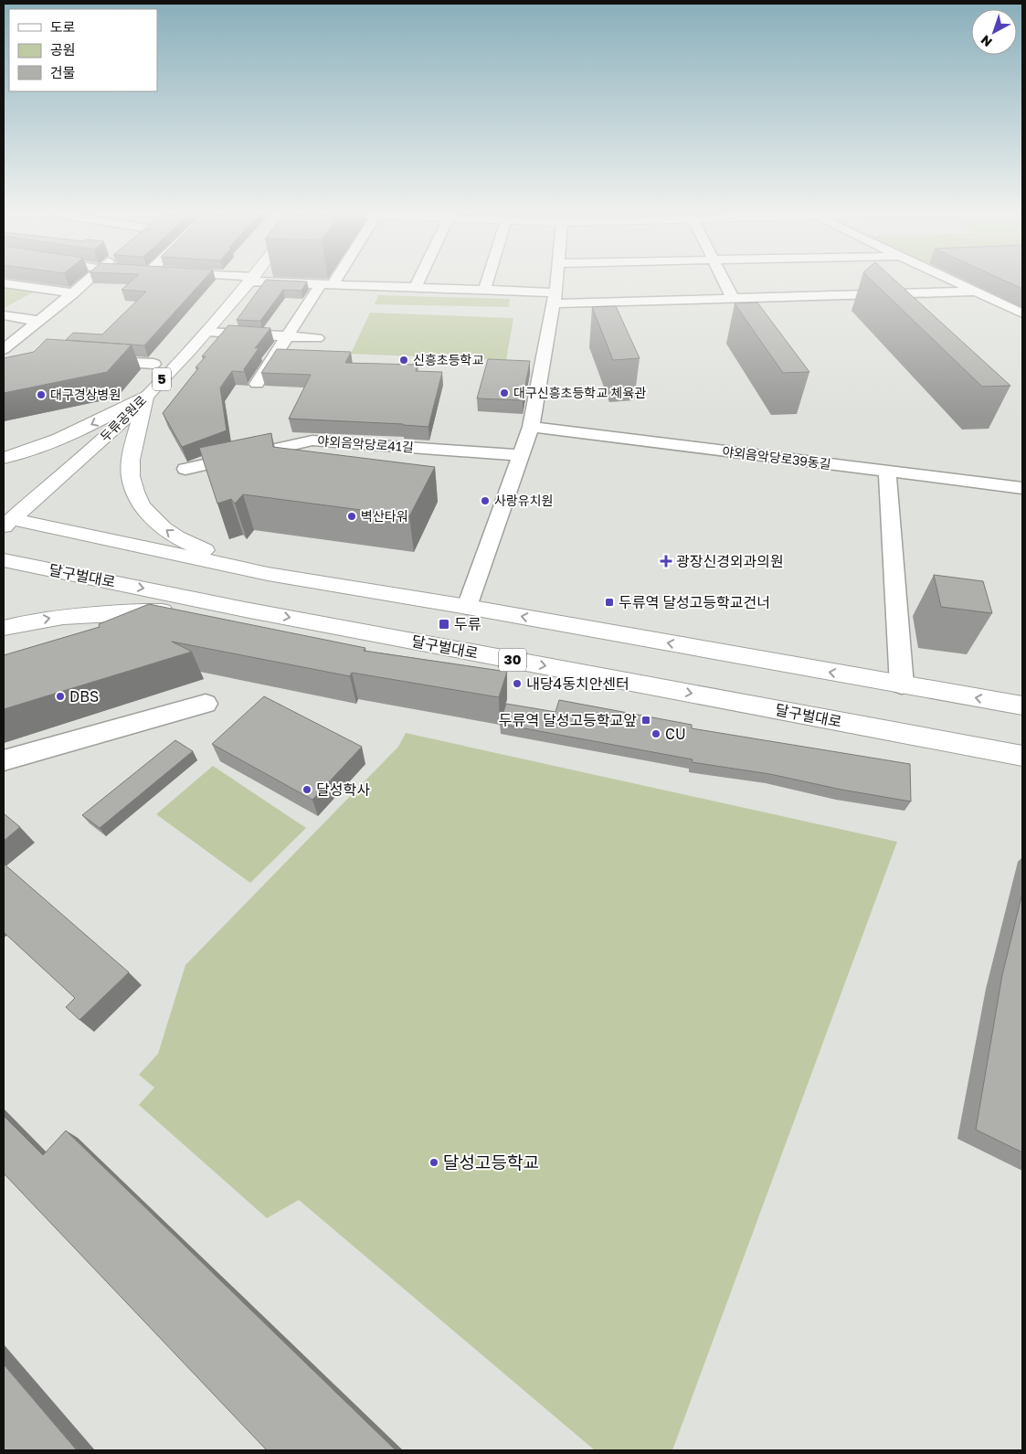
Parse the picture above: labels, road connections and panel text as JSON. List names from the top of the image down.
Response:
{
  "streets": {
    "main road": [
      "5",
      "두류공원로",
      "달구벌대로",
      "30"
    ],
    "street": ["야외음악당로41길", "야외음악당로39동길"]
  },
  "places": {
    "other": [
      "신흥초등학교",
      "대구신흥초등학교 체육관",
      "대구경상병원",
      "사랑유치원",
      "벽산타워",
      "내당4동치안센터",
      "DBS",
      "CU",
      "달성학사",
      "달성고등학교"
    ],
    "health": ["광장신경외과의원"],
    "transit": ["두류역 달성고등학교건너", "두류", "두류역 달성고등학교앞"]
  },
  "legend": ["도로", "공원", "건물"],
  "north": "bottom left"
}
